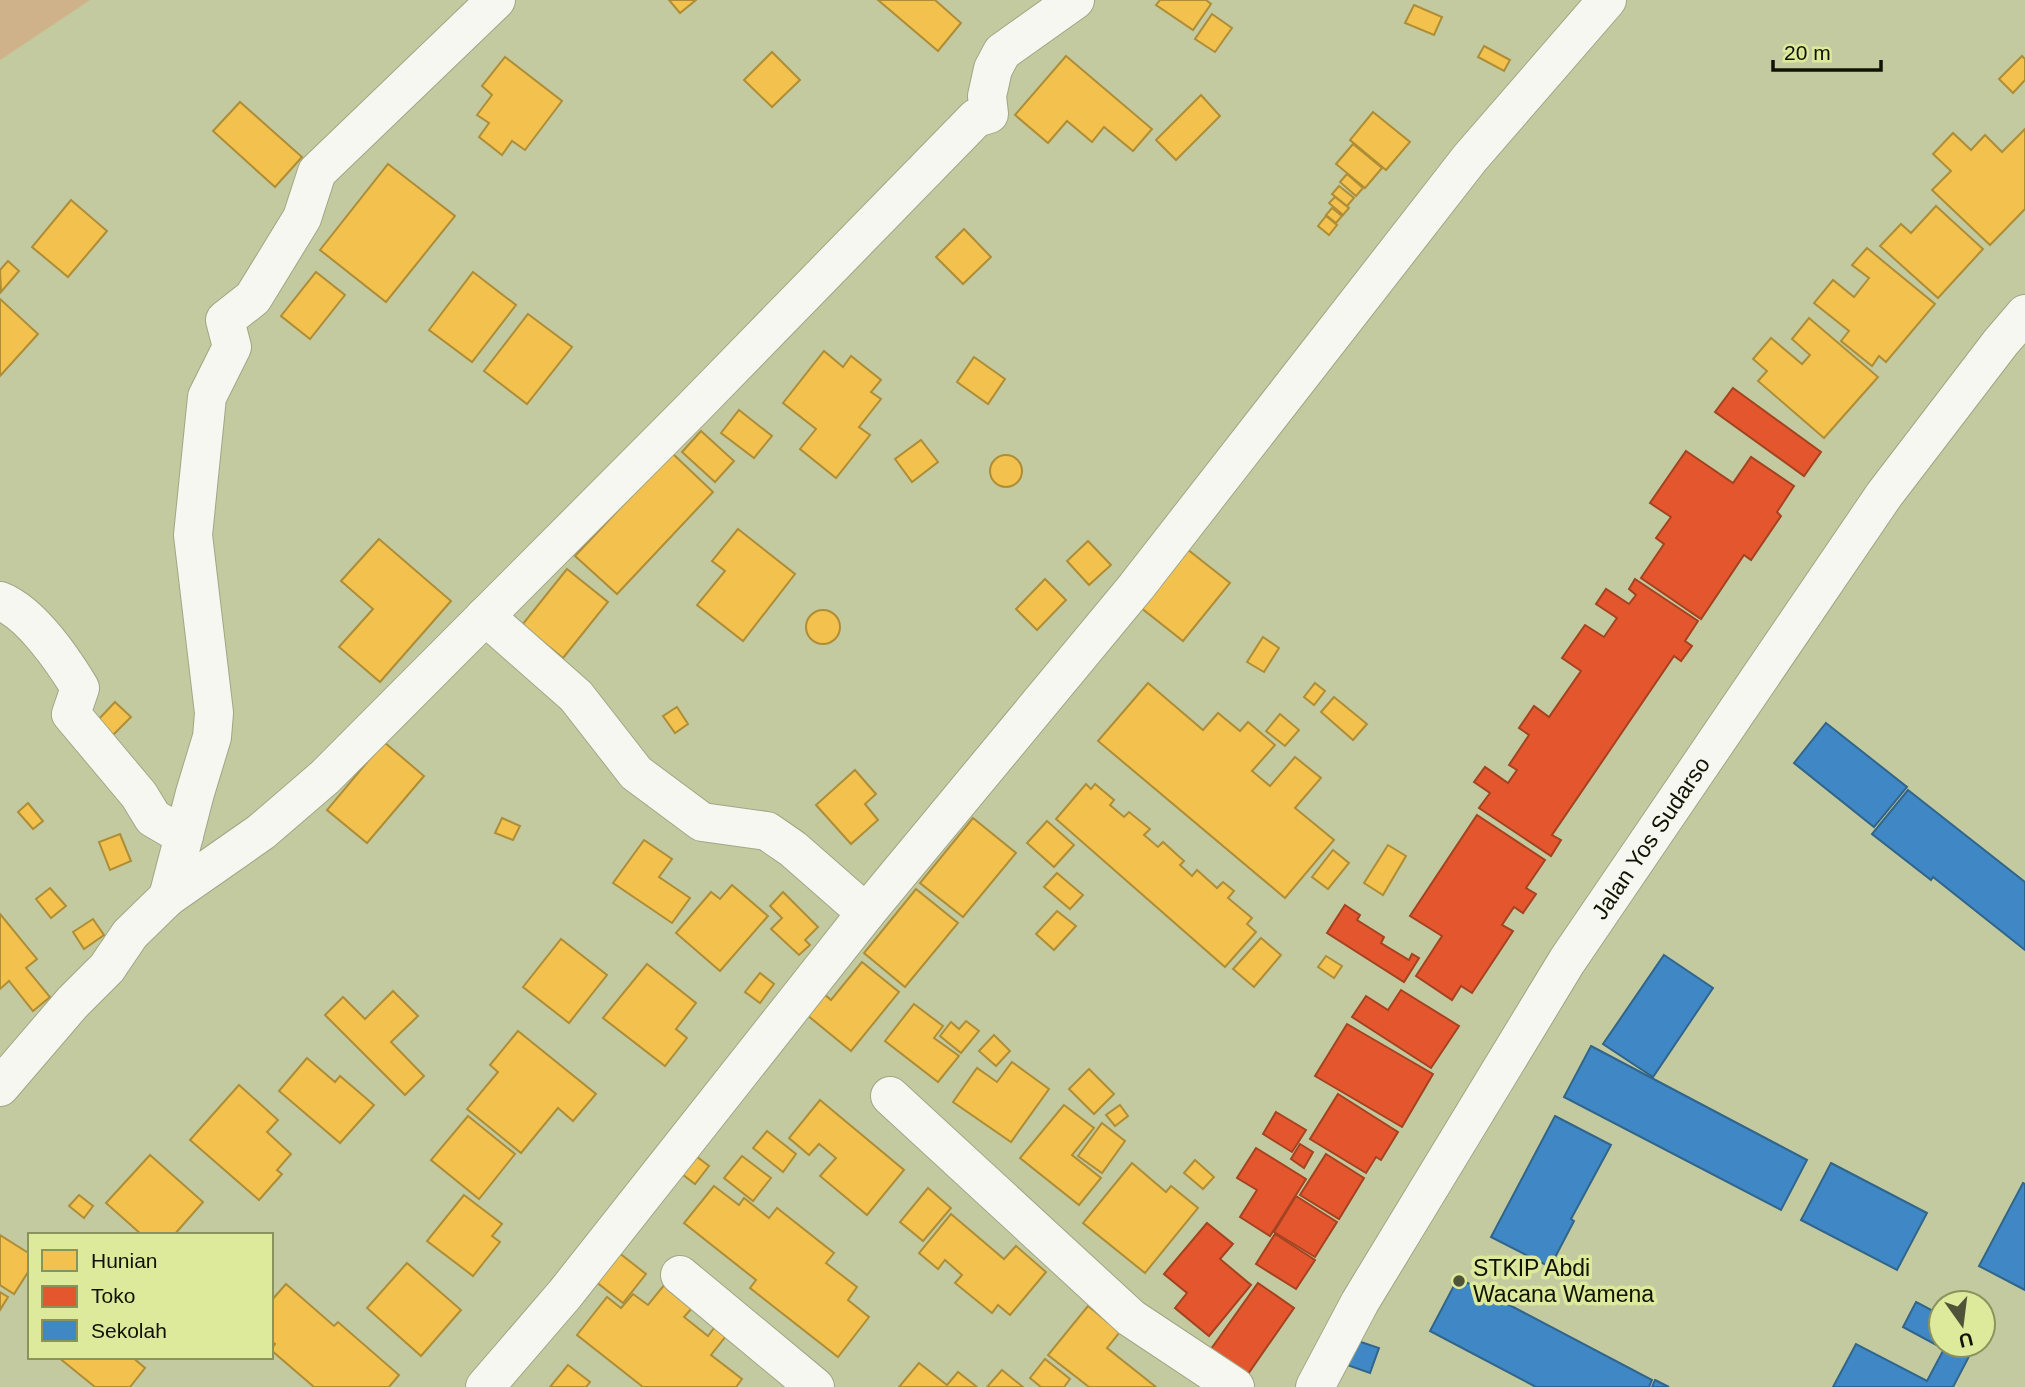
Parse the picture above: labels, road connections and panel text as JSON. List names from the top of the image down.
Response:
{
  "streets": {
    "street": ["Jalan Yos Sudarso"]
  },
  "places": ["STKIP Abdi Wacana Wamena"],
  "legend": ["Hunian", "Toko", "Sekolah"],
  "scale_bar": "20 m",
  "north": "bottom"
}
